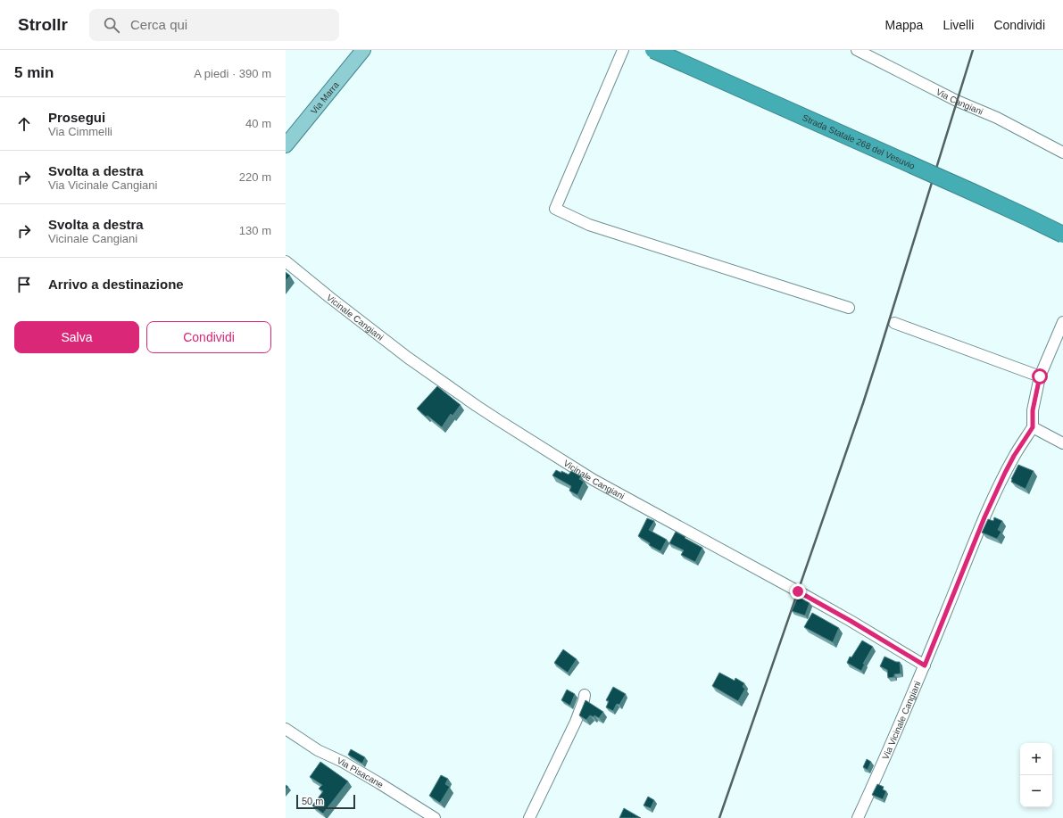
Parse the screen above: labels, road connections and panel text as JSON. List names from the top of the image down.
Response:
{
  "streets": {
    "highway": ["Strada Statale 268 del Vesuvio"],
    "main road": ["Via Marra"],
    "street": [
      "Via Cangiani",
      "Vicinale Cangiani",
      "Via Vicinale Cangiani",
      "Via Pisacane"
    ]
  },
  "crossings": [
    ["Vicinale Cangiani", "Via Vicinale Cangiani"]
  ],
  "scale_bar": "50 m",
  "page": {
    "header": "Strollr",
    "search": "Cerca qui",
    "nav": ["Mappa", "Livelli", "Condividi"],
    "heading": ["5 min", "A piedi · 390 m"],
    "list": [
      ["Prosegui", "Via Cimmelli", "40 m"],
      ["Svolta a destra", "Via Vicinale Cangiani", "220 m"],
      ["Svolta a destra", "Vicinale Cangiani", "130 m"],
      "Arrivo a destinazione"
    ],
    "buttons": ["Salva", "Condividi"],
    "map_buttons": ["+", "−"],
    "scale": "50 m"
  }
}
